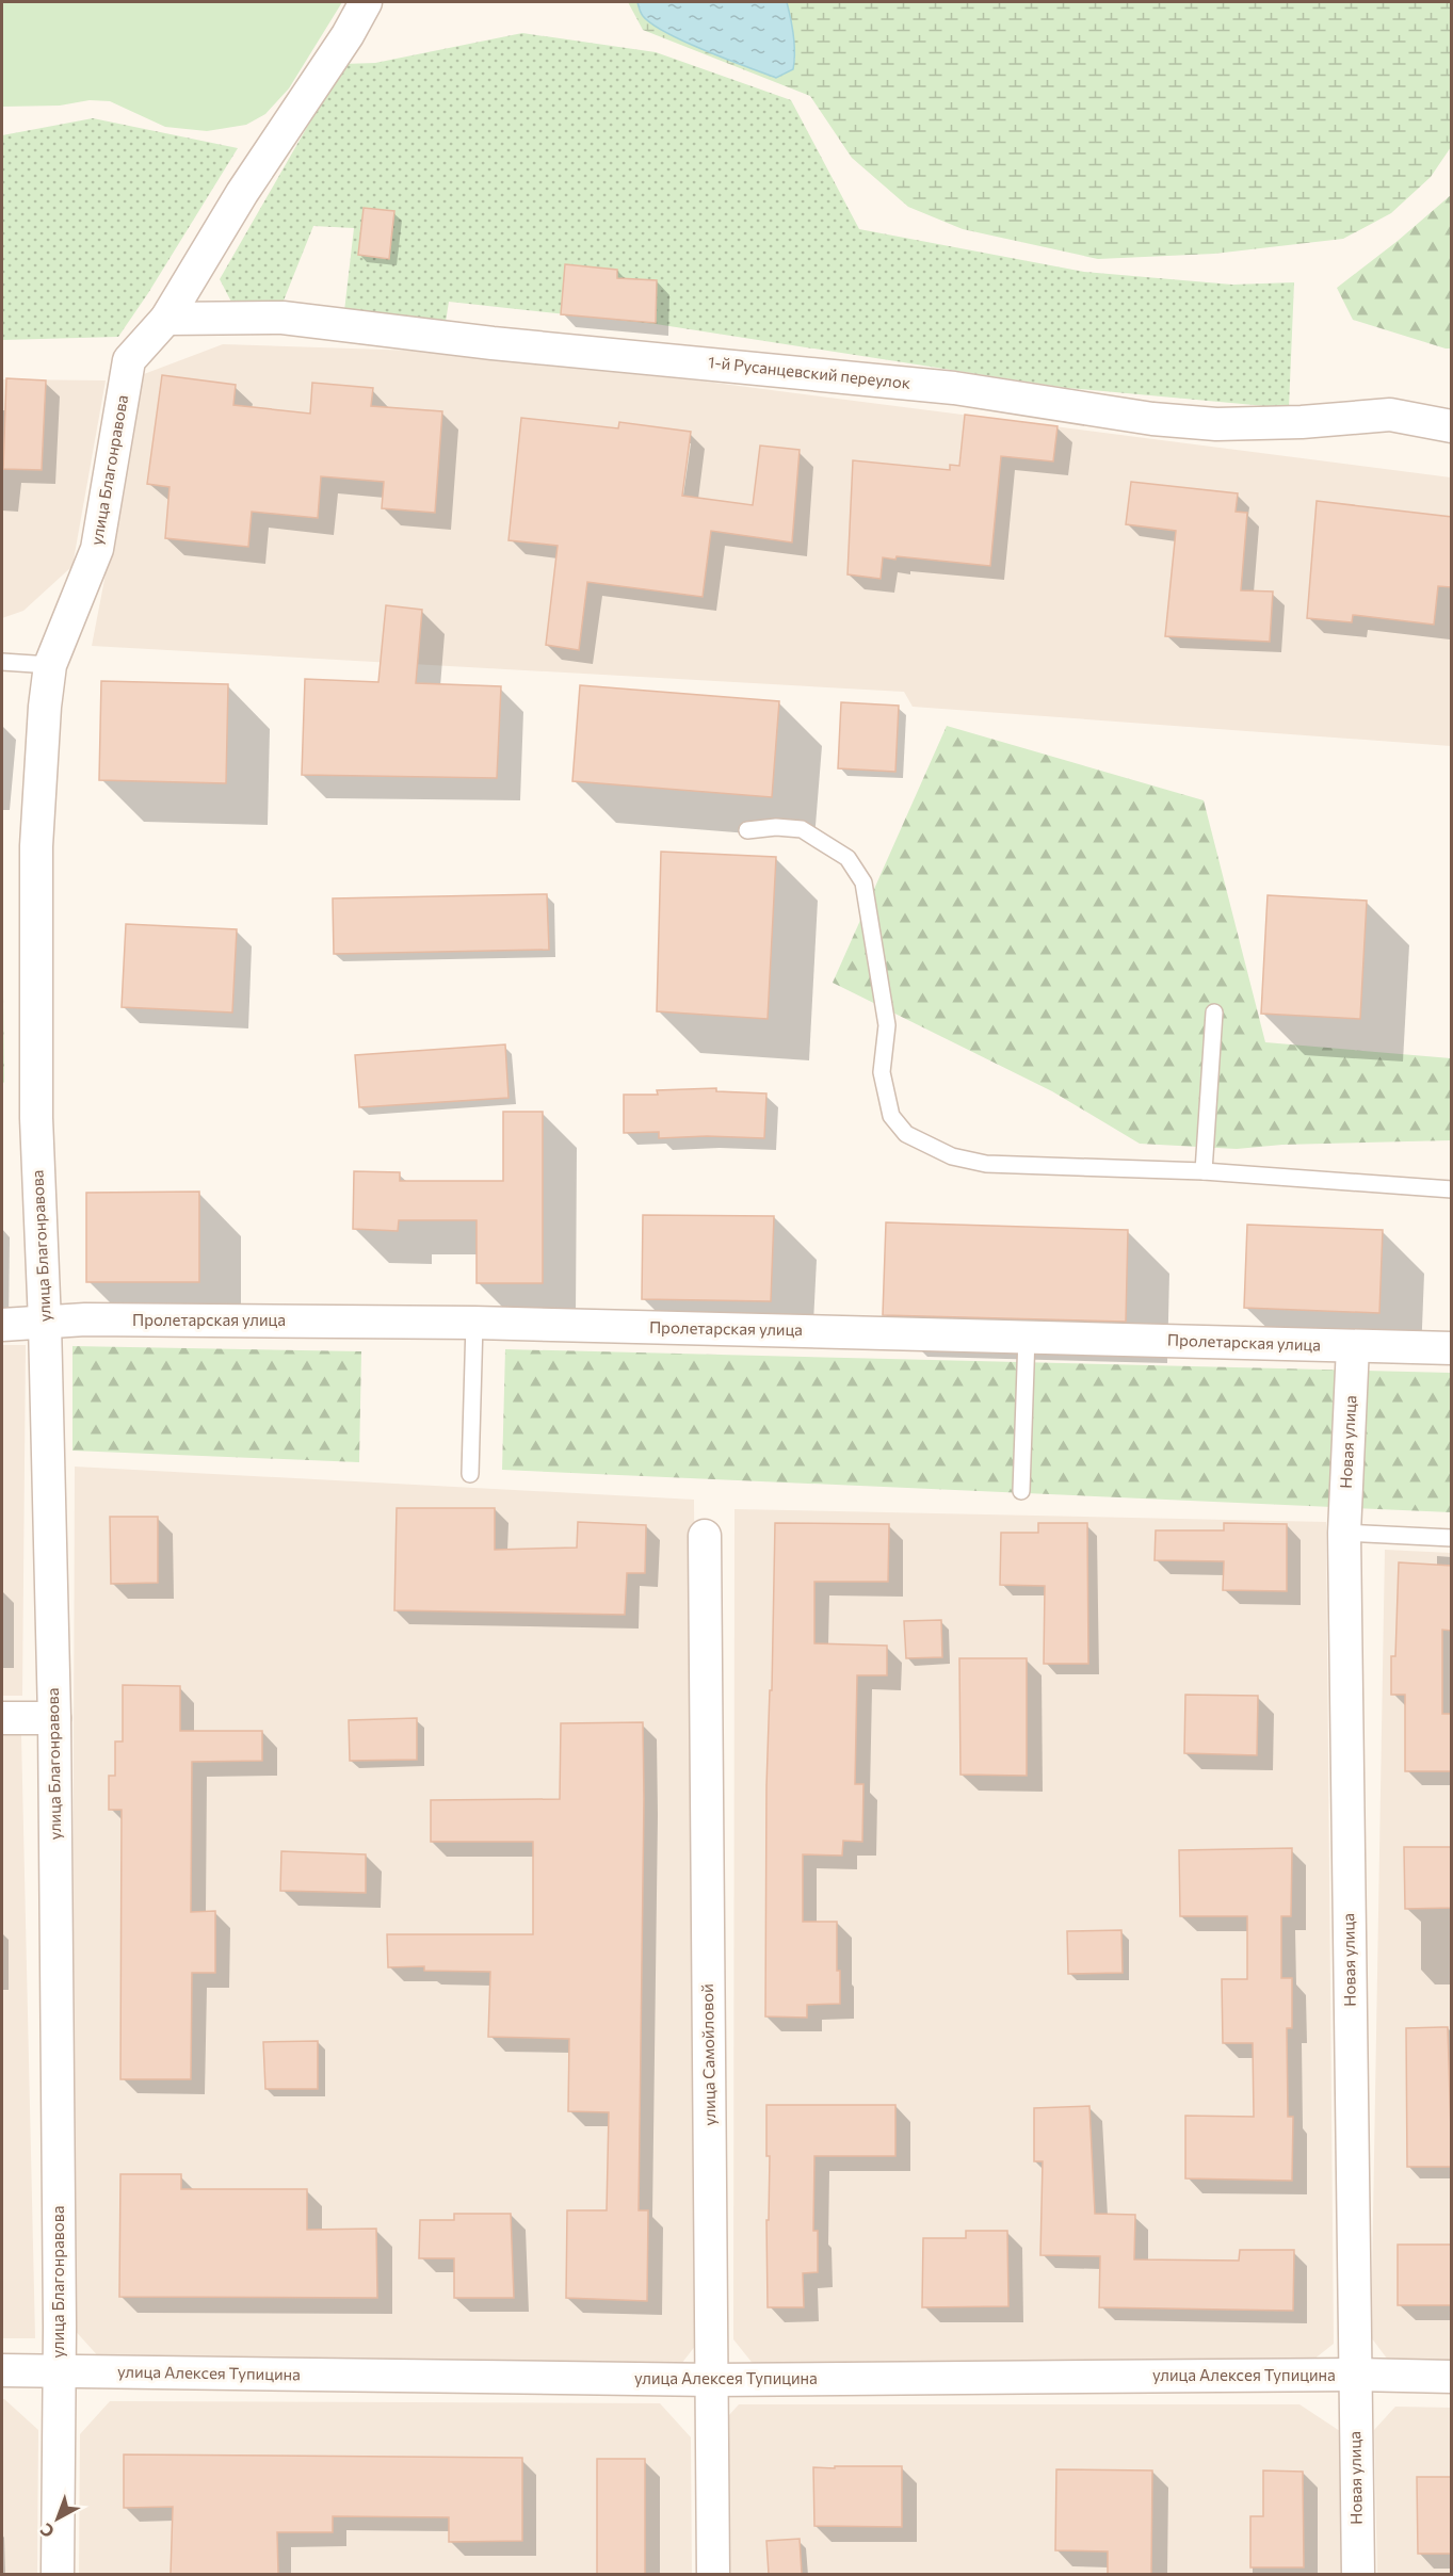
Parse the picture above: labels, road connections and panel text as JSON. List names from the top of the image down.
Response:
{
  "streets": {
    "street": [
      "1-й Русанцевский переулок",
      "улица Благонравова",
      "Пролетарская улица",
      "Новая улица",
      "улица Самойловой",
      "улица Алексея Тупицина"
    ]
  },
  "crossings": [
    ["1-й Русанцевский переулок", "улица Благонравова"],
    ["улица Благонравова", "Пролетарская улица"],
    ["улица Благонравова", "улица Алексея Тупицина"],
    ["Пролетарская улица", "Новая улица"],
    ["Новая улица", "улица Алексея Тупицина"],
    ["улица Самойловой", "улица Алексея Тупицина"]
  ],
  "north": "bottom left"
}
